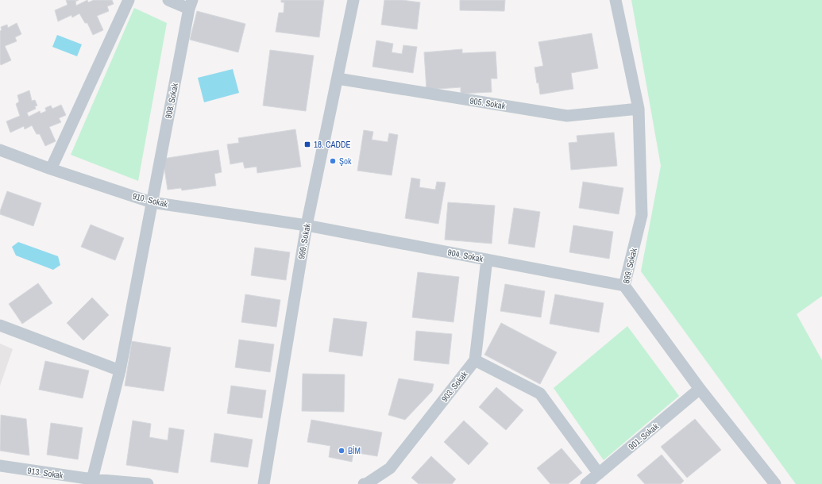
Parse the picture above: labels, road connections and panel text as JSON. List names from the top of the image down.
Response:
{
  "streets": {
    "street": [
      "908. Sokak",
      "905. Sokak",
      "910. Sokak",
      "999. Sokak",
      "904. Sokak",
      "899. Sokak",
      "903. Sokak",
      "901. Sokak",
      "913. Sokak"
    ]
  },
  "crossings": [
    ["908. Sokak", "910. Sokak"],
    ["908. Sokak", "913. Sokak"],
    ["905. Sokak", "999. Sokak"],
    ["905. Sokak", "899. Sokak"],
    ["910. Sokak", "999. Sokak"],
    ["910. Sokak", "904. Sokak"],
    ["999. Sokak", "904. Sokak"],
    ["904. Sokak", "899. Sokak"],
    ["899. Sokak", "901. Sokak"]
  ],
  "places": {
    "transit": ["18. CADDE"],
    "other": ["Şok", "BİM"]
  }
}
